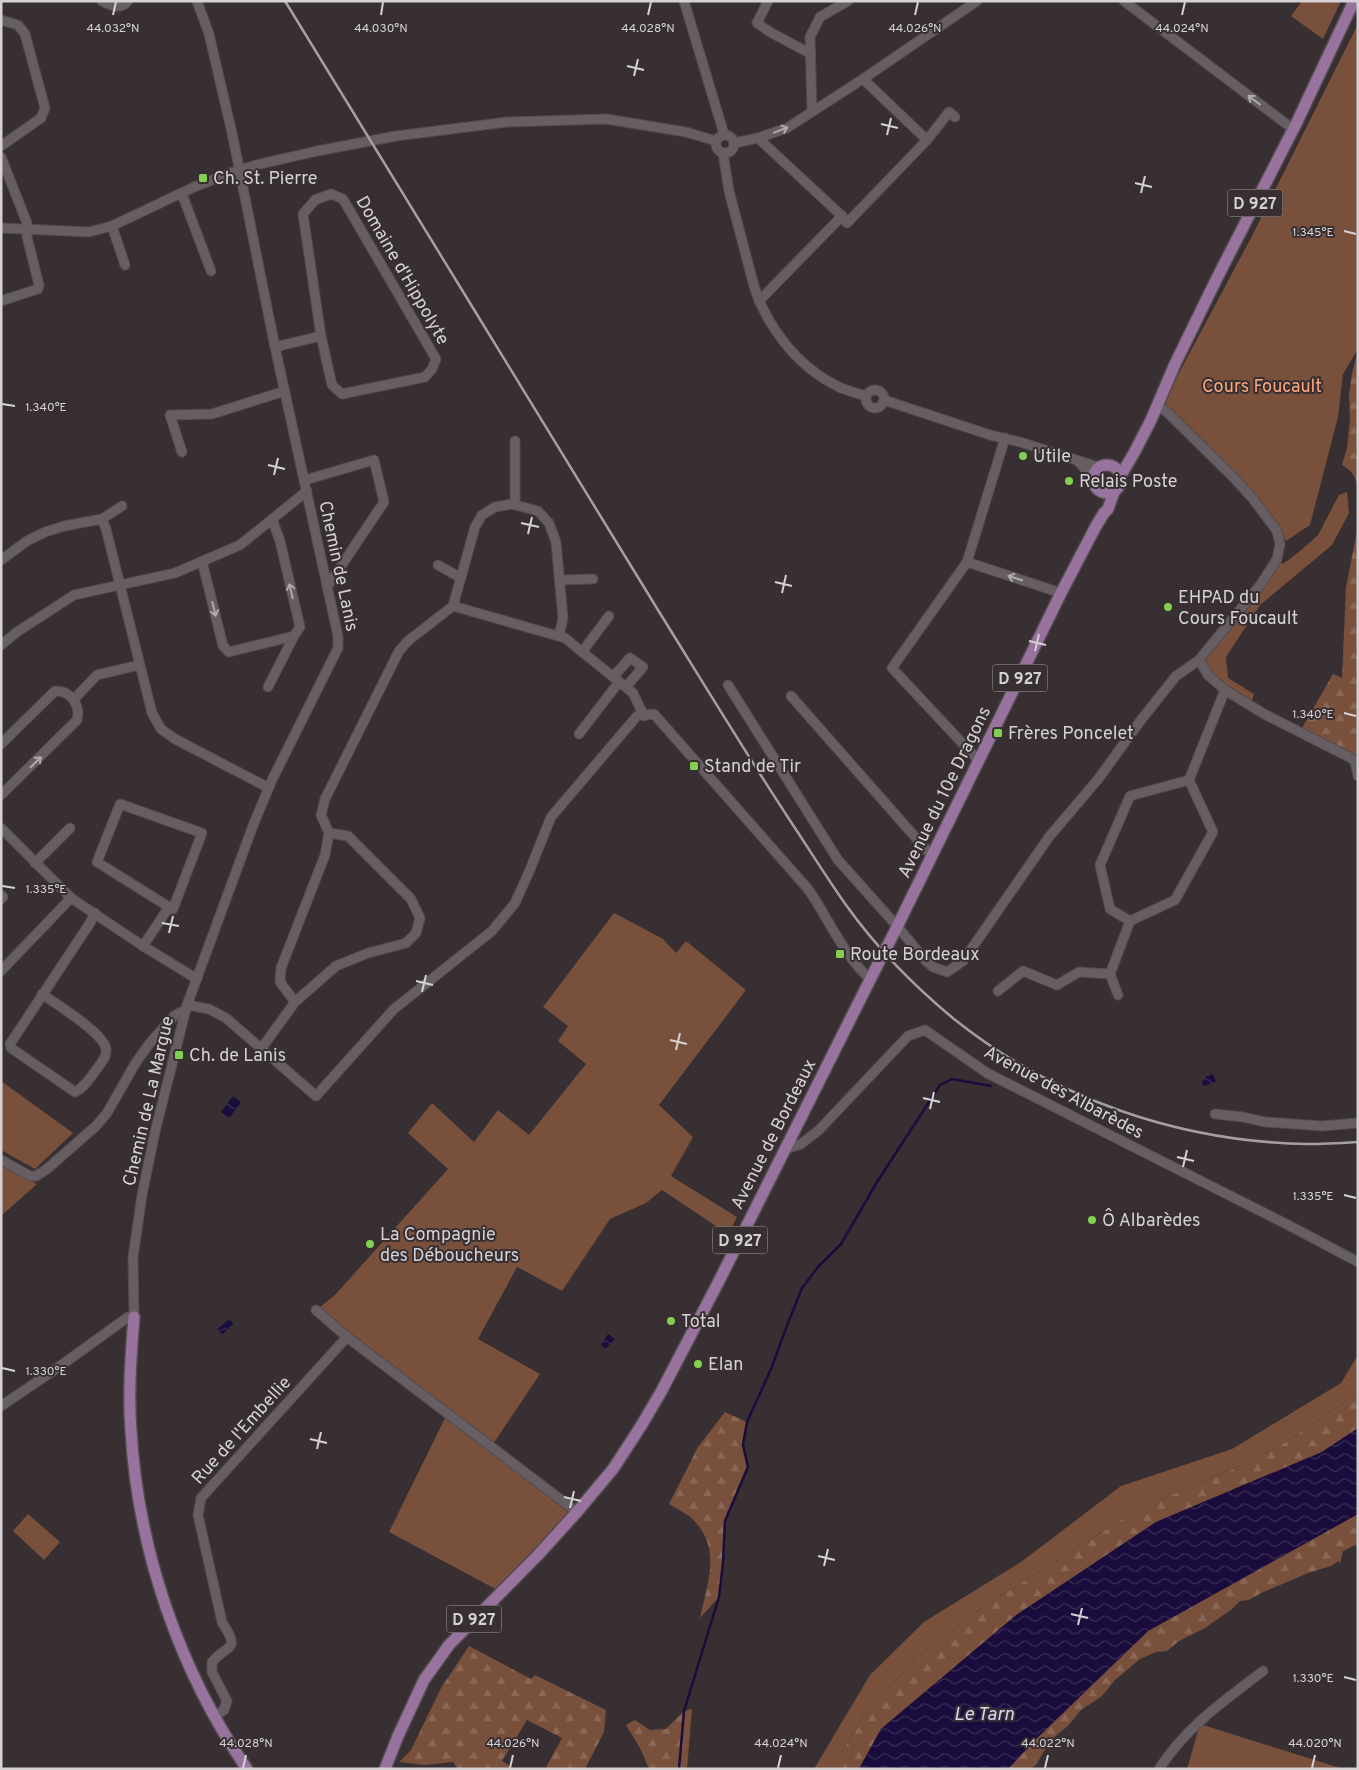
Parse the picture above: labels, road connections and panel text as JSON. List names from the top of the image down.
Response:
{
  "streets": {
    "main road": ["D 927", "Avenue du 10e Dragons", "Avenue de Bordeaux"],
    "street": [
      "Domaine d'Hippolyte",
      "Chemin de Lanis",
      "Avenue des Albarèdes",
      "Chemin de La Margue",
      "Rue de l'Embellie"
    ]
  },
  "crossings": [
    ["D 927", "Avenue du 10e Dragons"],
    ["Chemin de Lanis", "Chemin de La Margue"],
    ["Avenue du 10e Dragons", "Avenue de Bordeaux"],
    ["Avenue des Albarèdes", "Avenue de Bordeaux"]
  ],
  "water": ["Le Tarn"],
  "parks": ["Cours Foucault"],
  "places": {
    "transit": [
      "Ch. St. Pierre",
      "Frères Poncelet",
      "Stand de Tir",
      "Route Bordeaux",
      "Ch. de Lanis"
    ],
    "other": [
      "Utile",
      "Relais Poste",
      "EHPAD du Cours Foucault",
      "Ô Albarèdes",
      "La Compagnie des Déboucheurs",
      "Total",
      "Elan"
    ]
  },
  "coordinates": [
    "44.032°N",
    "44.030°N",
    "44.028°N",
    "44.026°N",
    "44.024°N",
    "1.345°E",
    "1.340°E",
    "1.335°E",
    "1.330°E",
    "44.022°N",
    "44.020°N"
  ]
}
